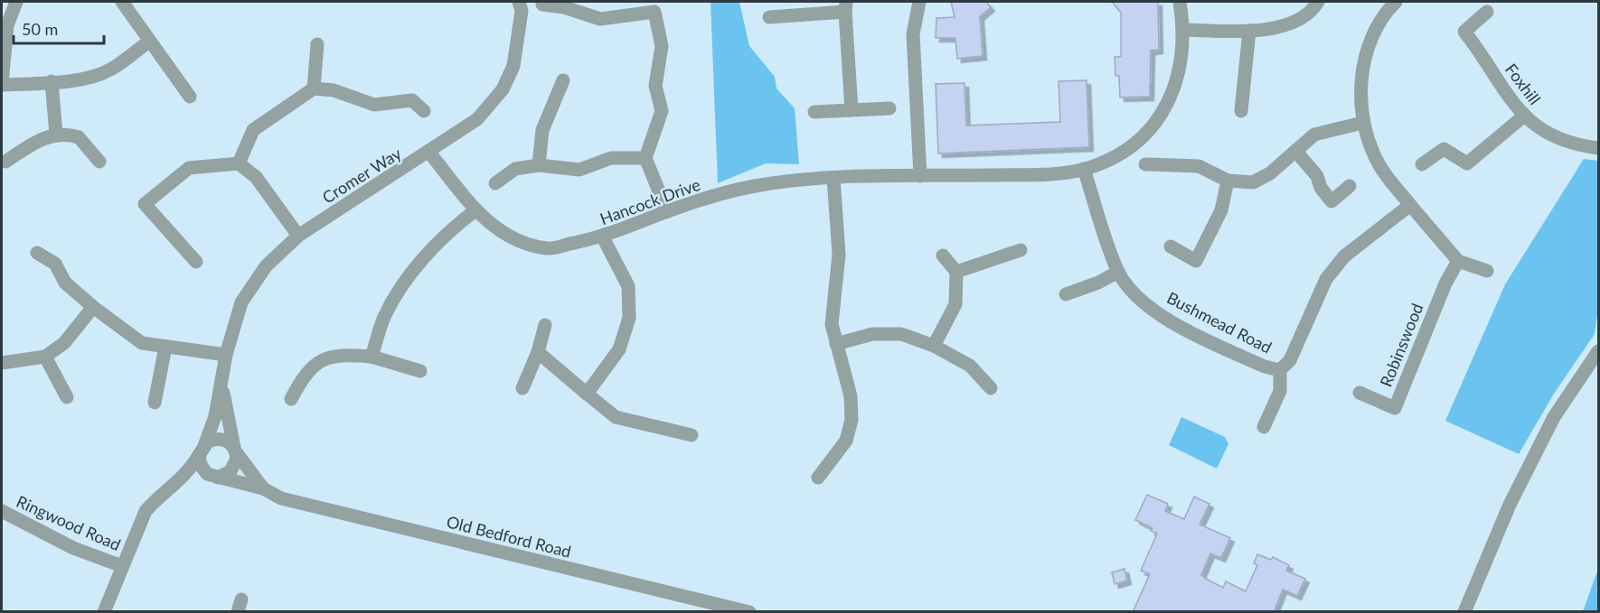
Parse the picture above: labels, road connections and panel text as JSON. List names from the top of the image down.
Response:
{
  "streets": {
    "street": [
      "Foxhill",
      "Cromer Way",
      "Hancock Drive",
      "Bushmead Road",
      "Robinswood",
      "Ringwood Road",
      "Old Bedford Road"
    ]
  },
  "crossings": [
    ["Cromer Way", "Hancock Drive"],
    ["Cromer Way", "Old Bedford Road"],
    ["Hancock Drive", "Bushmead Road"]
  ],
  "scale_bar": "50 m"
}
